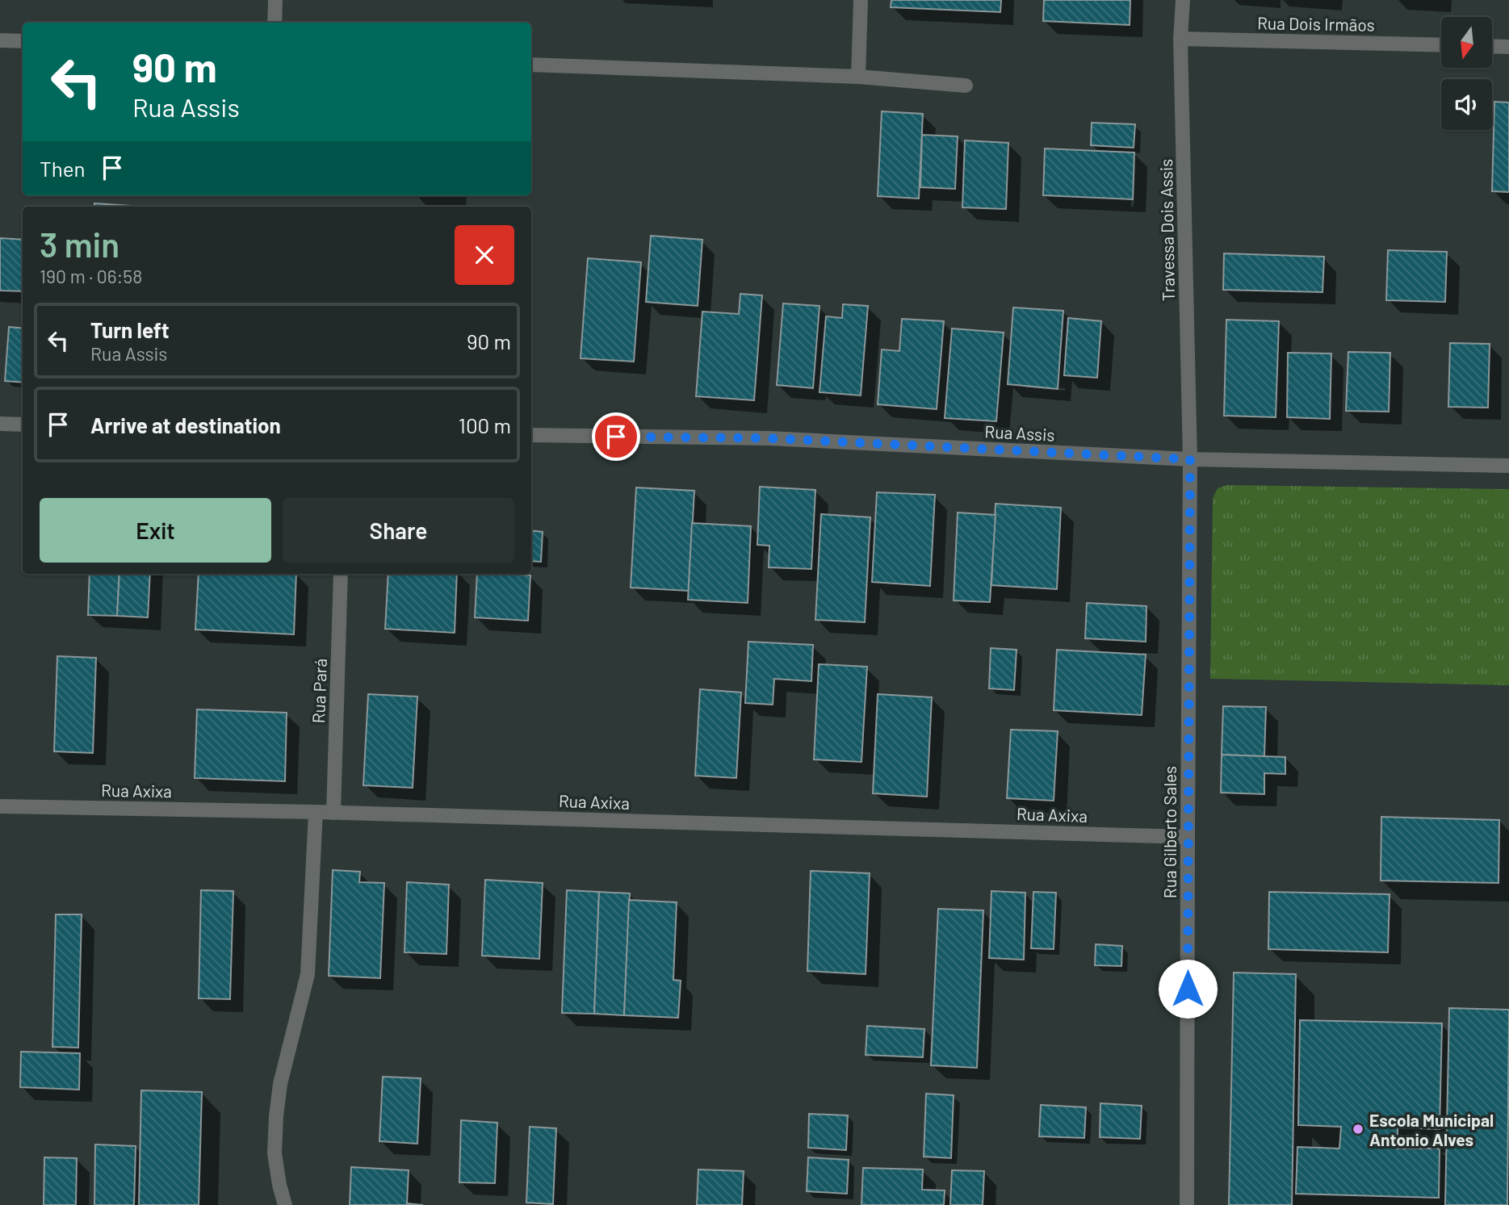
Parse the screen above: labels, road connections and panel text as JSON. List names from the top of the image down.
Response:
{
  "streets": {
    "street": [
      "Rua Dois Irmãos",
      "Travessa Dois Assis",
      "Rua Assis",
      "Rua Pará",
      "Rua Axixa",
      "Rua Gilberto Sales"
    ]
  },
  "crossings": [
    ["Rua Dois Irmãos", "Travessa Dois Assis"],
    ["Travessa Dois Assis", "Rua Assis"],
    ["Travessa Dois Assis", "Rua Gilberto Sales"],
    ["Rua Assis", "Rua Gilberto Sales"],
    ["Rua Pará", "Rua Axixa"],
    ["Rua Axixa", "Rua Gilberto Sales"]
  ],
  "places": ["Escola Municipal Antonio Alves"],
  "north": "bottom",
  "page": {
    "turn": ["90 m", "Rua Assis"],
    "then": "Then",
    "heading": ["3 min", "190 m · 06:58"],
    "list": [
      {
        "name": "Turn left",
        "note": "Rua Assis",
        "value": "90 m"
      },
      {
        "name": "Arrive at destination",
        "value": "100 m"
      }
    ],
    "buttons": ["Exit", "Share"]
  }
}
